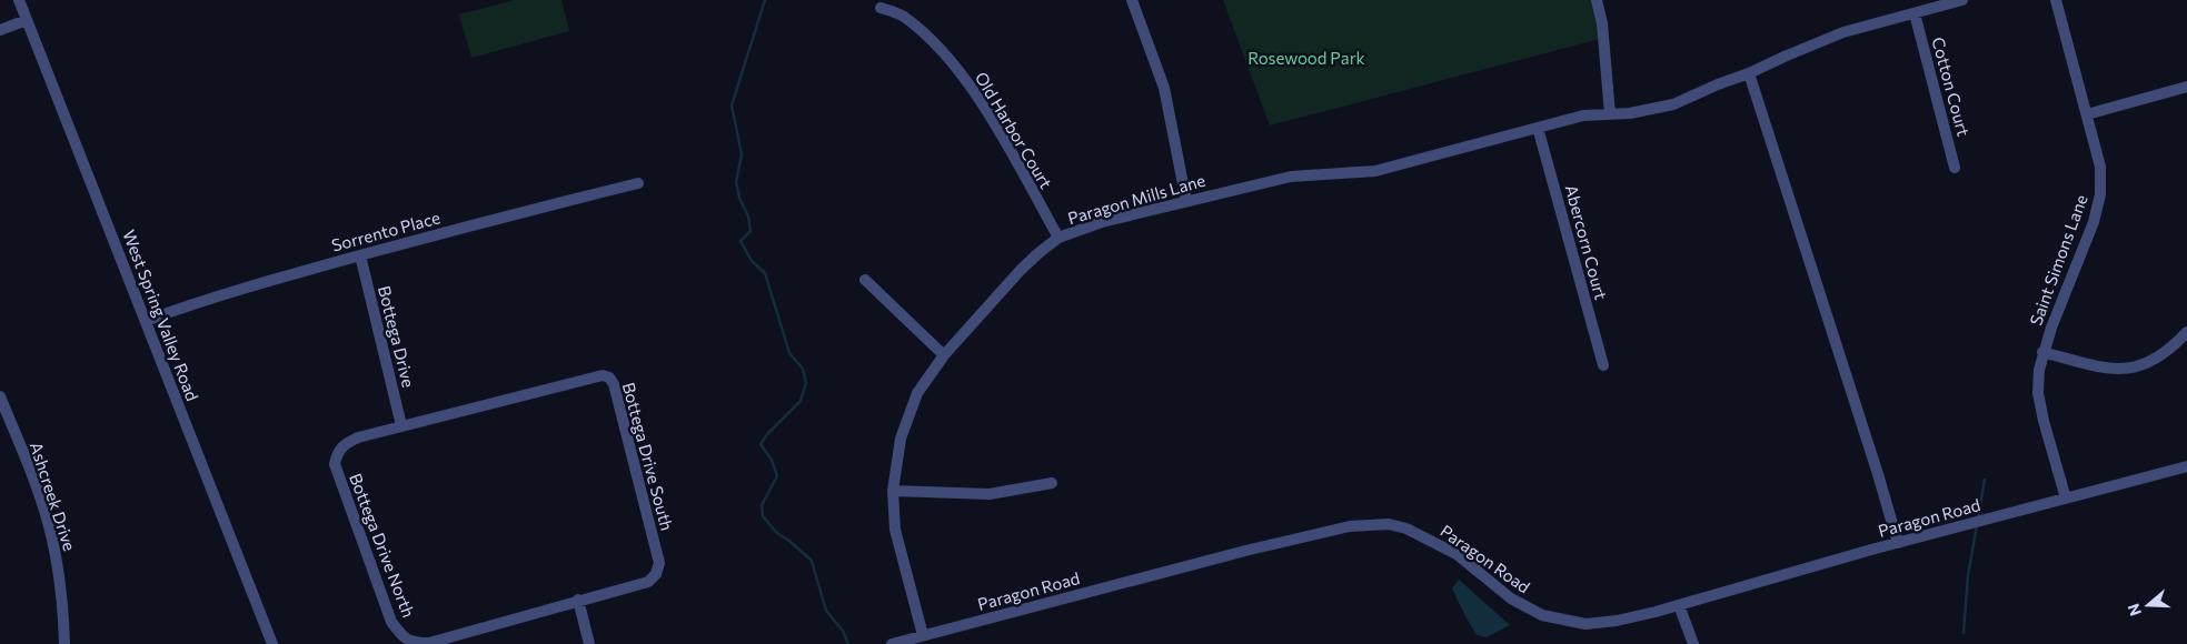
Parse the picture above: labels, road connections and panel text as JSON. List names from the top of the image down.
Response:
{
  "streets": {
    "street": [
      "Cotton Court",
      "Old Harbor Court",
      "Paragon Mills Lane",
      "Sorrento Place",
      "Abercorn Court",
      "Saint Simons Lane",
      "West Spring Valley Road",
      "Bottega Drive",
      "Bottega Drive South",
      "Ashcreek Drive",
      "Paragon Road",
      "Bottega Drive North"
    ]
  },
  "crossings": [
    ["Cotton Court", "Paragon Mills Lane"],
    ["Old Harbor Court", "Paragon Mills Lane"],
    ["Paragon Mills Lane", "Abercorn Court"],
    ["Paragon Mills Lane", "Paragon Road"],
    ["Sorrento Place", "West Spring Valley Road"],
    ["Sorrento Place", "Bottega Drive"],
    ["Saint Simons Lane", "Paragon Road"],
    ["Bottega Drive", "Bottega Drive South"],
    ["Bottega Drive", "Bottega Drive North"],
    ["Bottega Drive South", "Bottega Drive North"]
  ],
  "parks": ["Rosewood Park"],
  "north": "left"
}
